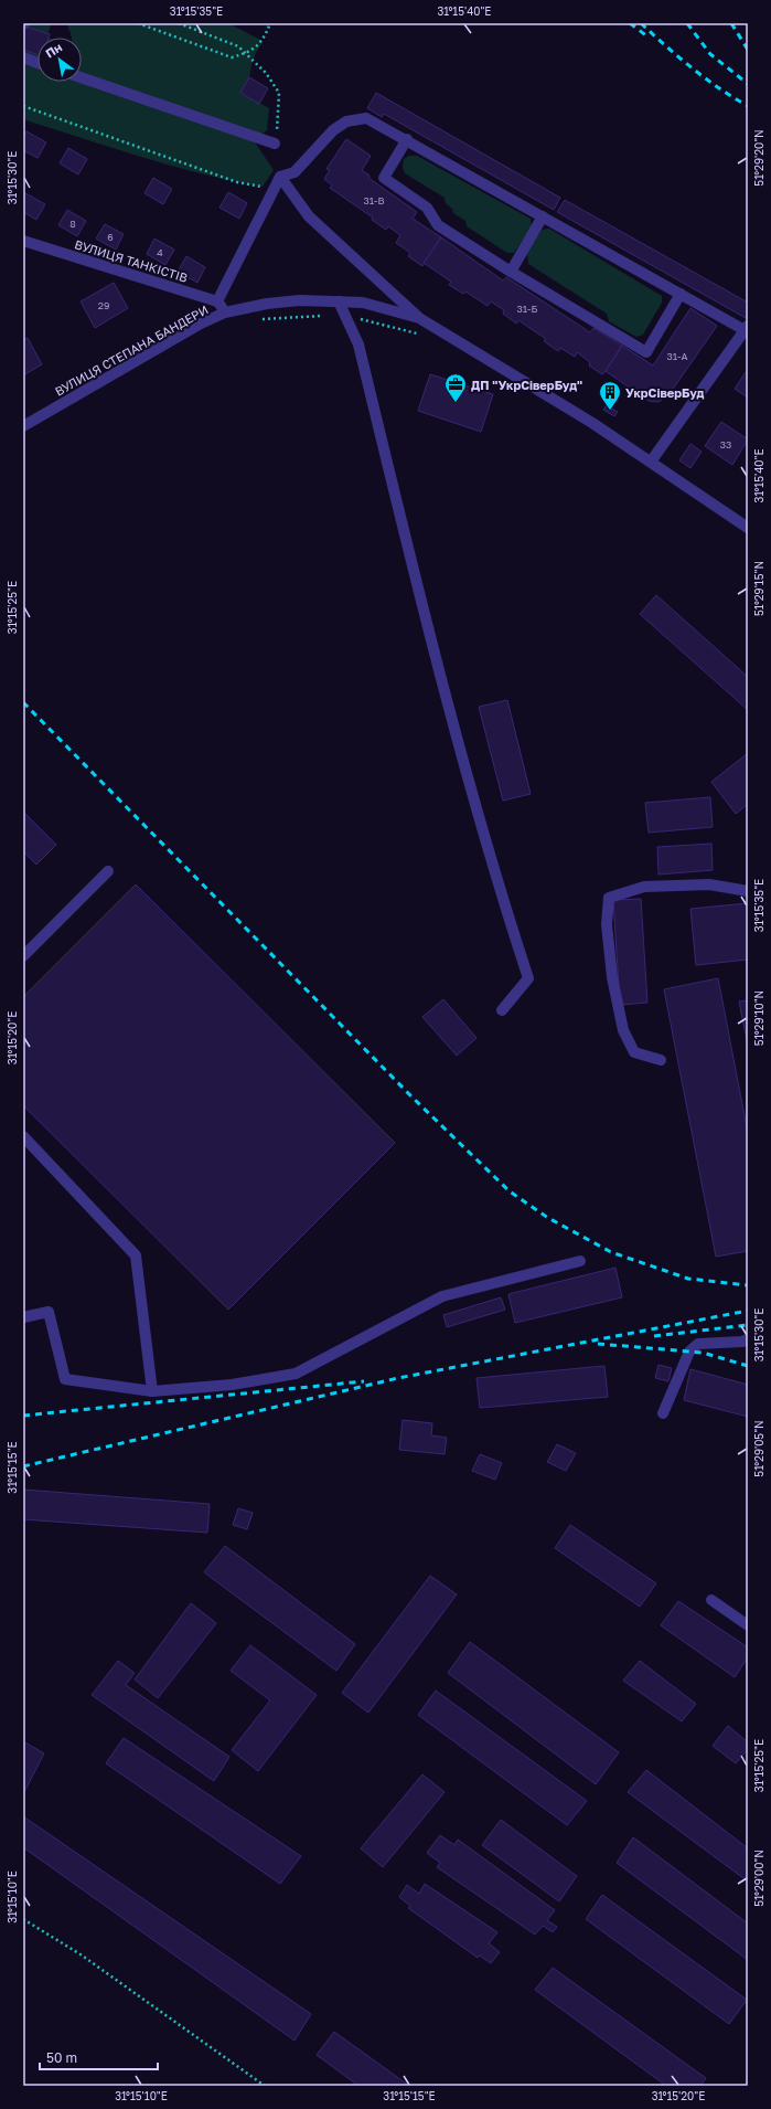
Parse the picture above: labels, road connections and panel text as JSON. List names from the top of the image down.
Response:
{
  "streets": {
    "street": ["ВУЛИЦЯ ТАНКІСТІВ", "ВУЛИЦЯ СТЕПАНА БАНДЕРИ"]
  },
  "places": {
    "office": ["ДП \"УкрСіверБуд\""],
    "building": ["УкрСіверБуд"]
  },
  "house_numbers": [
    "31-В",
    "8",
    "6",
    "4",
    "29",
    "31-Б",
    "31-А",
    "33"
  ],
  "scale_bar": "50 m",
  "north": "top left",
  "coordinates": [
    "31°15'35\"E",
    "31°15'40\"E",
    "51°29'20\"N",
    "31°15'30\"E",
    "51°29'15\"N",
    "31°15'25\"E",
    "51°29'10\"N",
    "31°15'20\"E",
    "51°29'05\"N",
    "31°15'15\"E",
    "51°29'00\"N",
    "31°15'10\"E"
  ]
}
